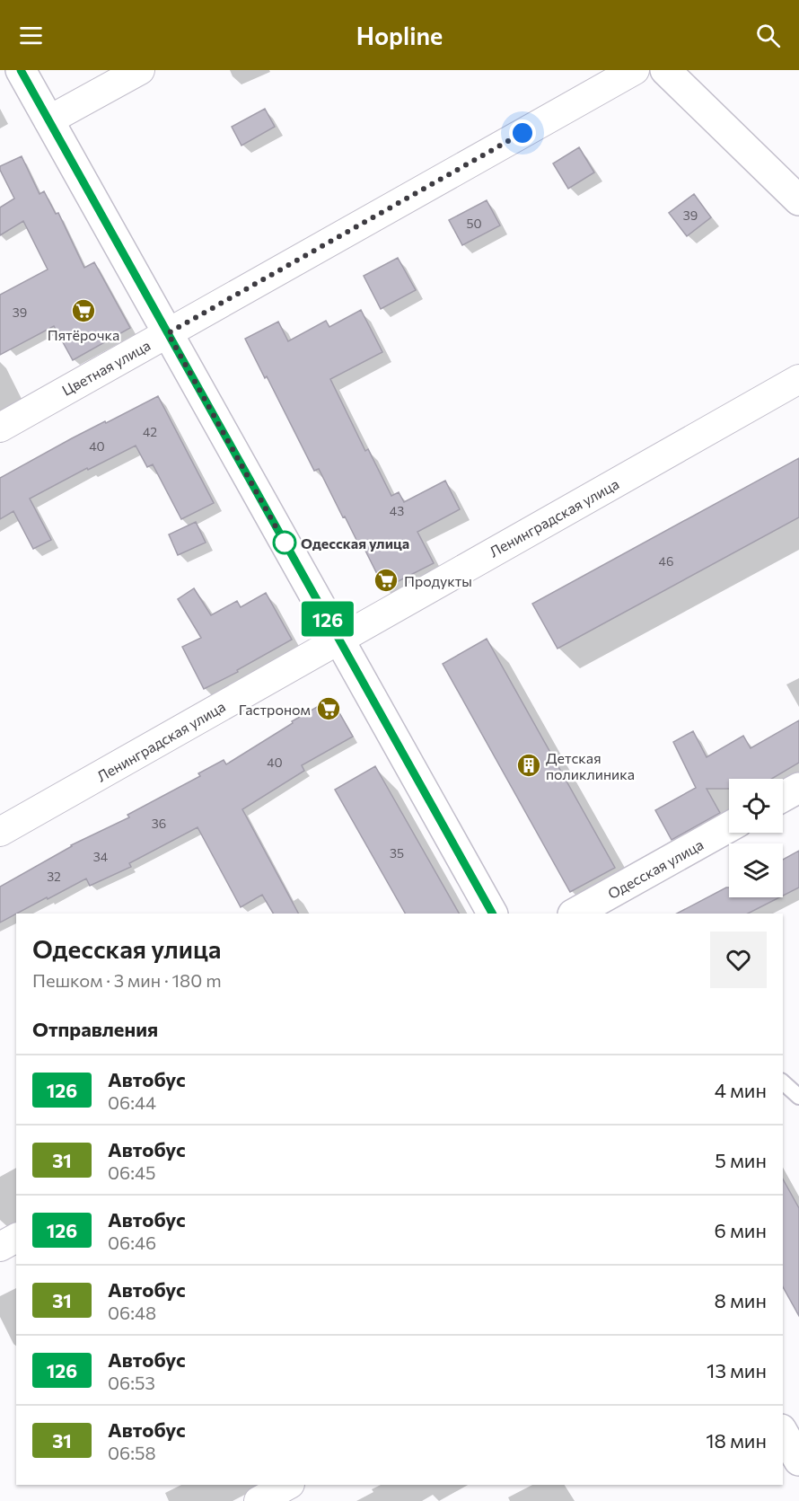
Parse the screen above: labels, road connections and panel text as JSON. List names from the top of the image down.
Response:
{
  "streets": {
    "main road": ["Одесская улица"],
    "street": ["Цветная улица", "Ленинградская улица"]
  },
  "places": {
    "supermarket": ["Пятёрочка", "Продукты", "Гастроном"],
    "other": ["Одесская улица"],
    "building": ["Детская поликлиника"]
  },
  "lines": ["bus line 126"],
  "house_numbers": [
    "39",
    "50",
    "39",
    "42",
    "40",
    "43",
    "46",
    "40",
    "36",
    "35",
    "34",
    "32"
  ],
  "page": {
    "header": "Hopline",
    "on_map": "126",
    "heading": [
      ["Одесская улица", "Пешком · 3 мин · 180 m"],
      "Отправления"
    ],
    "list": [
      {
        "mark": "126",
        "name": "Автобус",
        "note": "06:44",
        "value": "4 мин"
      },
      {
        "mark": "31",
        "name": "Автобус",
        "note": "06:45",
        "value": "5 мин"
      },
      {
        "mark": "126",
        "name": "Автобус",
        "note": "06:46",
        "value": "6 мин"
      },
      {
        "mark": "31",
        "name": "Автобус",
        "note": "06:48",
        "value": "8 мин"
      },
      {
        "mark": "126",
        "name": "Автобус",
        "note": "06:53",
        "value": "13 мин"
      },
      {
        "mark": "31",
        "name": "Автобус",
        "note": "06:58",
        "value": "18 мин"
      }
    ]
  }
}
